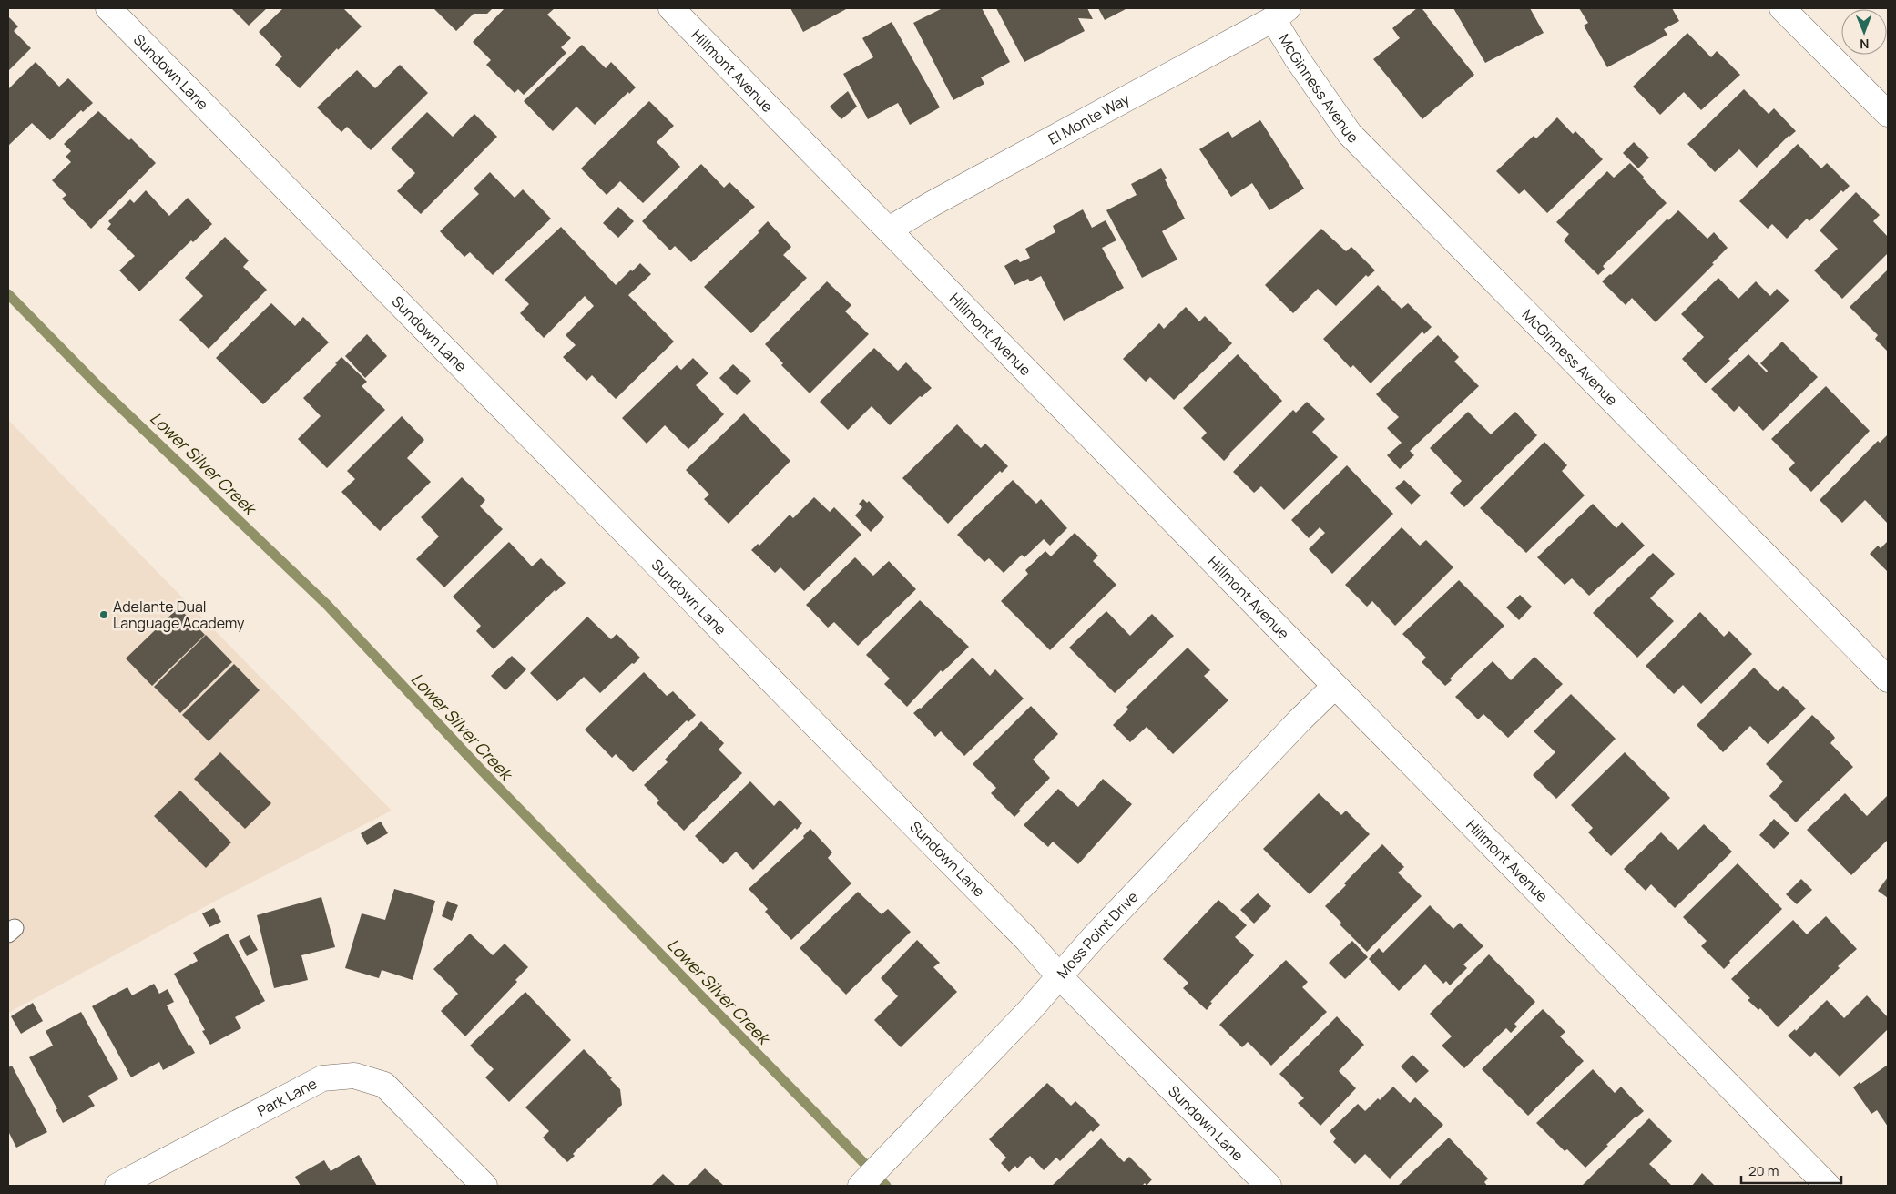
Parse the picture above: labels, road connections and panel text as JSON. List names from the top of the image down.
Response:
{
  "streets": {
    "street": [
      "Sundown Lane",
      "Hillmont Avenue",
      "McGinness Avenue",
      "El Monte Way",
      "Moss Point Drive",
      "Park Lane"
    ]
  },
  "crossings": [
    ["Sundown Lane", "Moss Point Drive"],
    ["Hillmont Avenue", "El Monte Way"],
    ["Hillmont Avenue", "Moss Point Drive"],
    ["McGinness Avenue", "El Monte Way"]
  ],
  "water": ["Lower Silver Creek"],
  "places": ["Adelante Dual Language Academy"],
  "scale_bar": "20 m",
  "north": "bottom"
}
